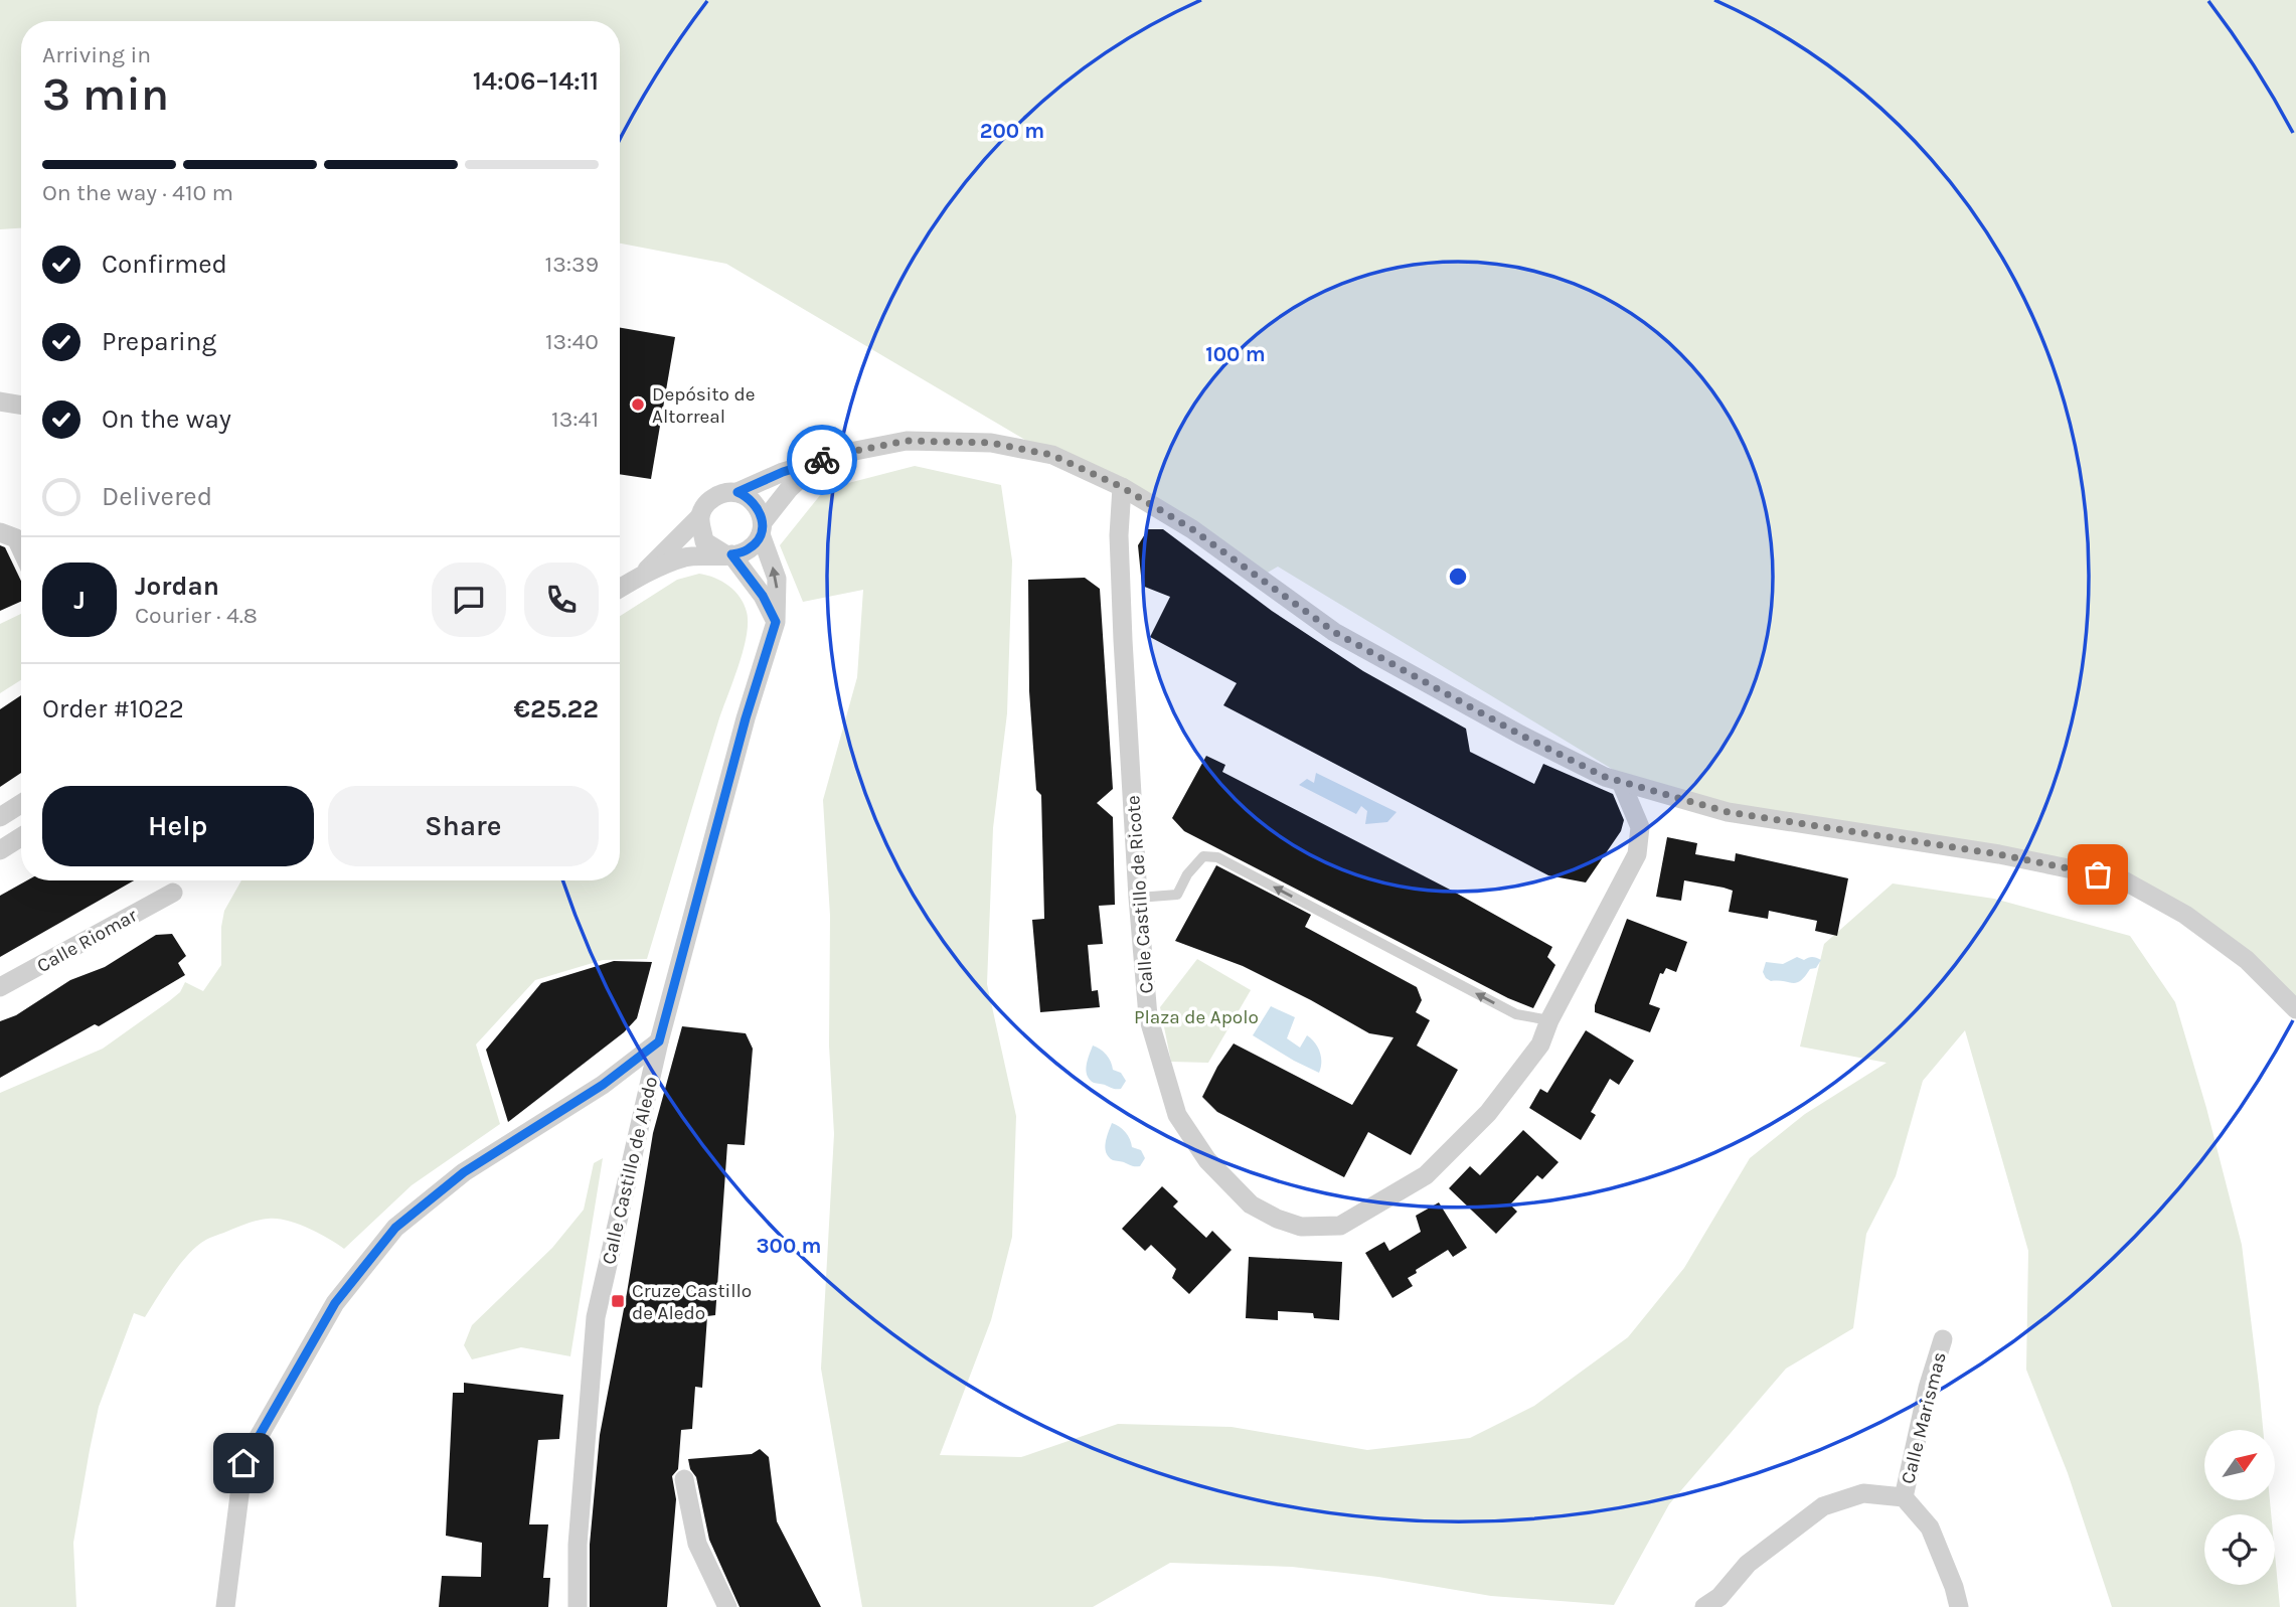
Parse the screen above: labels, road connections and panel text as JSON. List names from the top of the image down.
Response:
{
  "streets": {
    "street": [
      "Calle Castillo de Ricote",
      "Calle Riomar",
      "Calle Castillo de Aledo",
      "Calle Marismas"
    ]
  },
  "parks": ["Plaza de Apolo"],
  "places": {
    "other": ["Depósito de Altorreal"],
    "transit": ["Cruze Castillo de Aledo"]
  },
  "north": "top right",
  "page": {
    "heading": ["3 min", "Arriving in", "14:06–14:11"],
    "panel": [
      "Jordan",
      "Courier · 4.8",
      "Order #1022",
      "€25.22"
    ],
    "bar": "On the way · 410 m",
    "list": [
      ["Confirmed", "13:39"],
      ["Preparing", "13:40"],
      ["On the way", "13:41"],
      "Delivered"
    ],
    "round": "J",
    "buttons": ["Help", "Share"]
  },
  "rings": ["200 m", "100 m", "300 m"]
}
